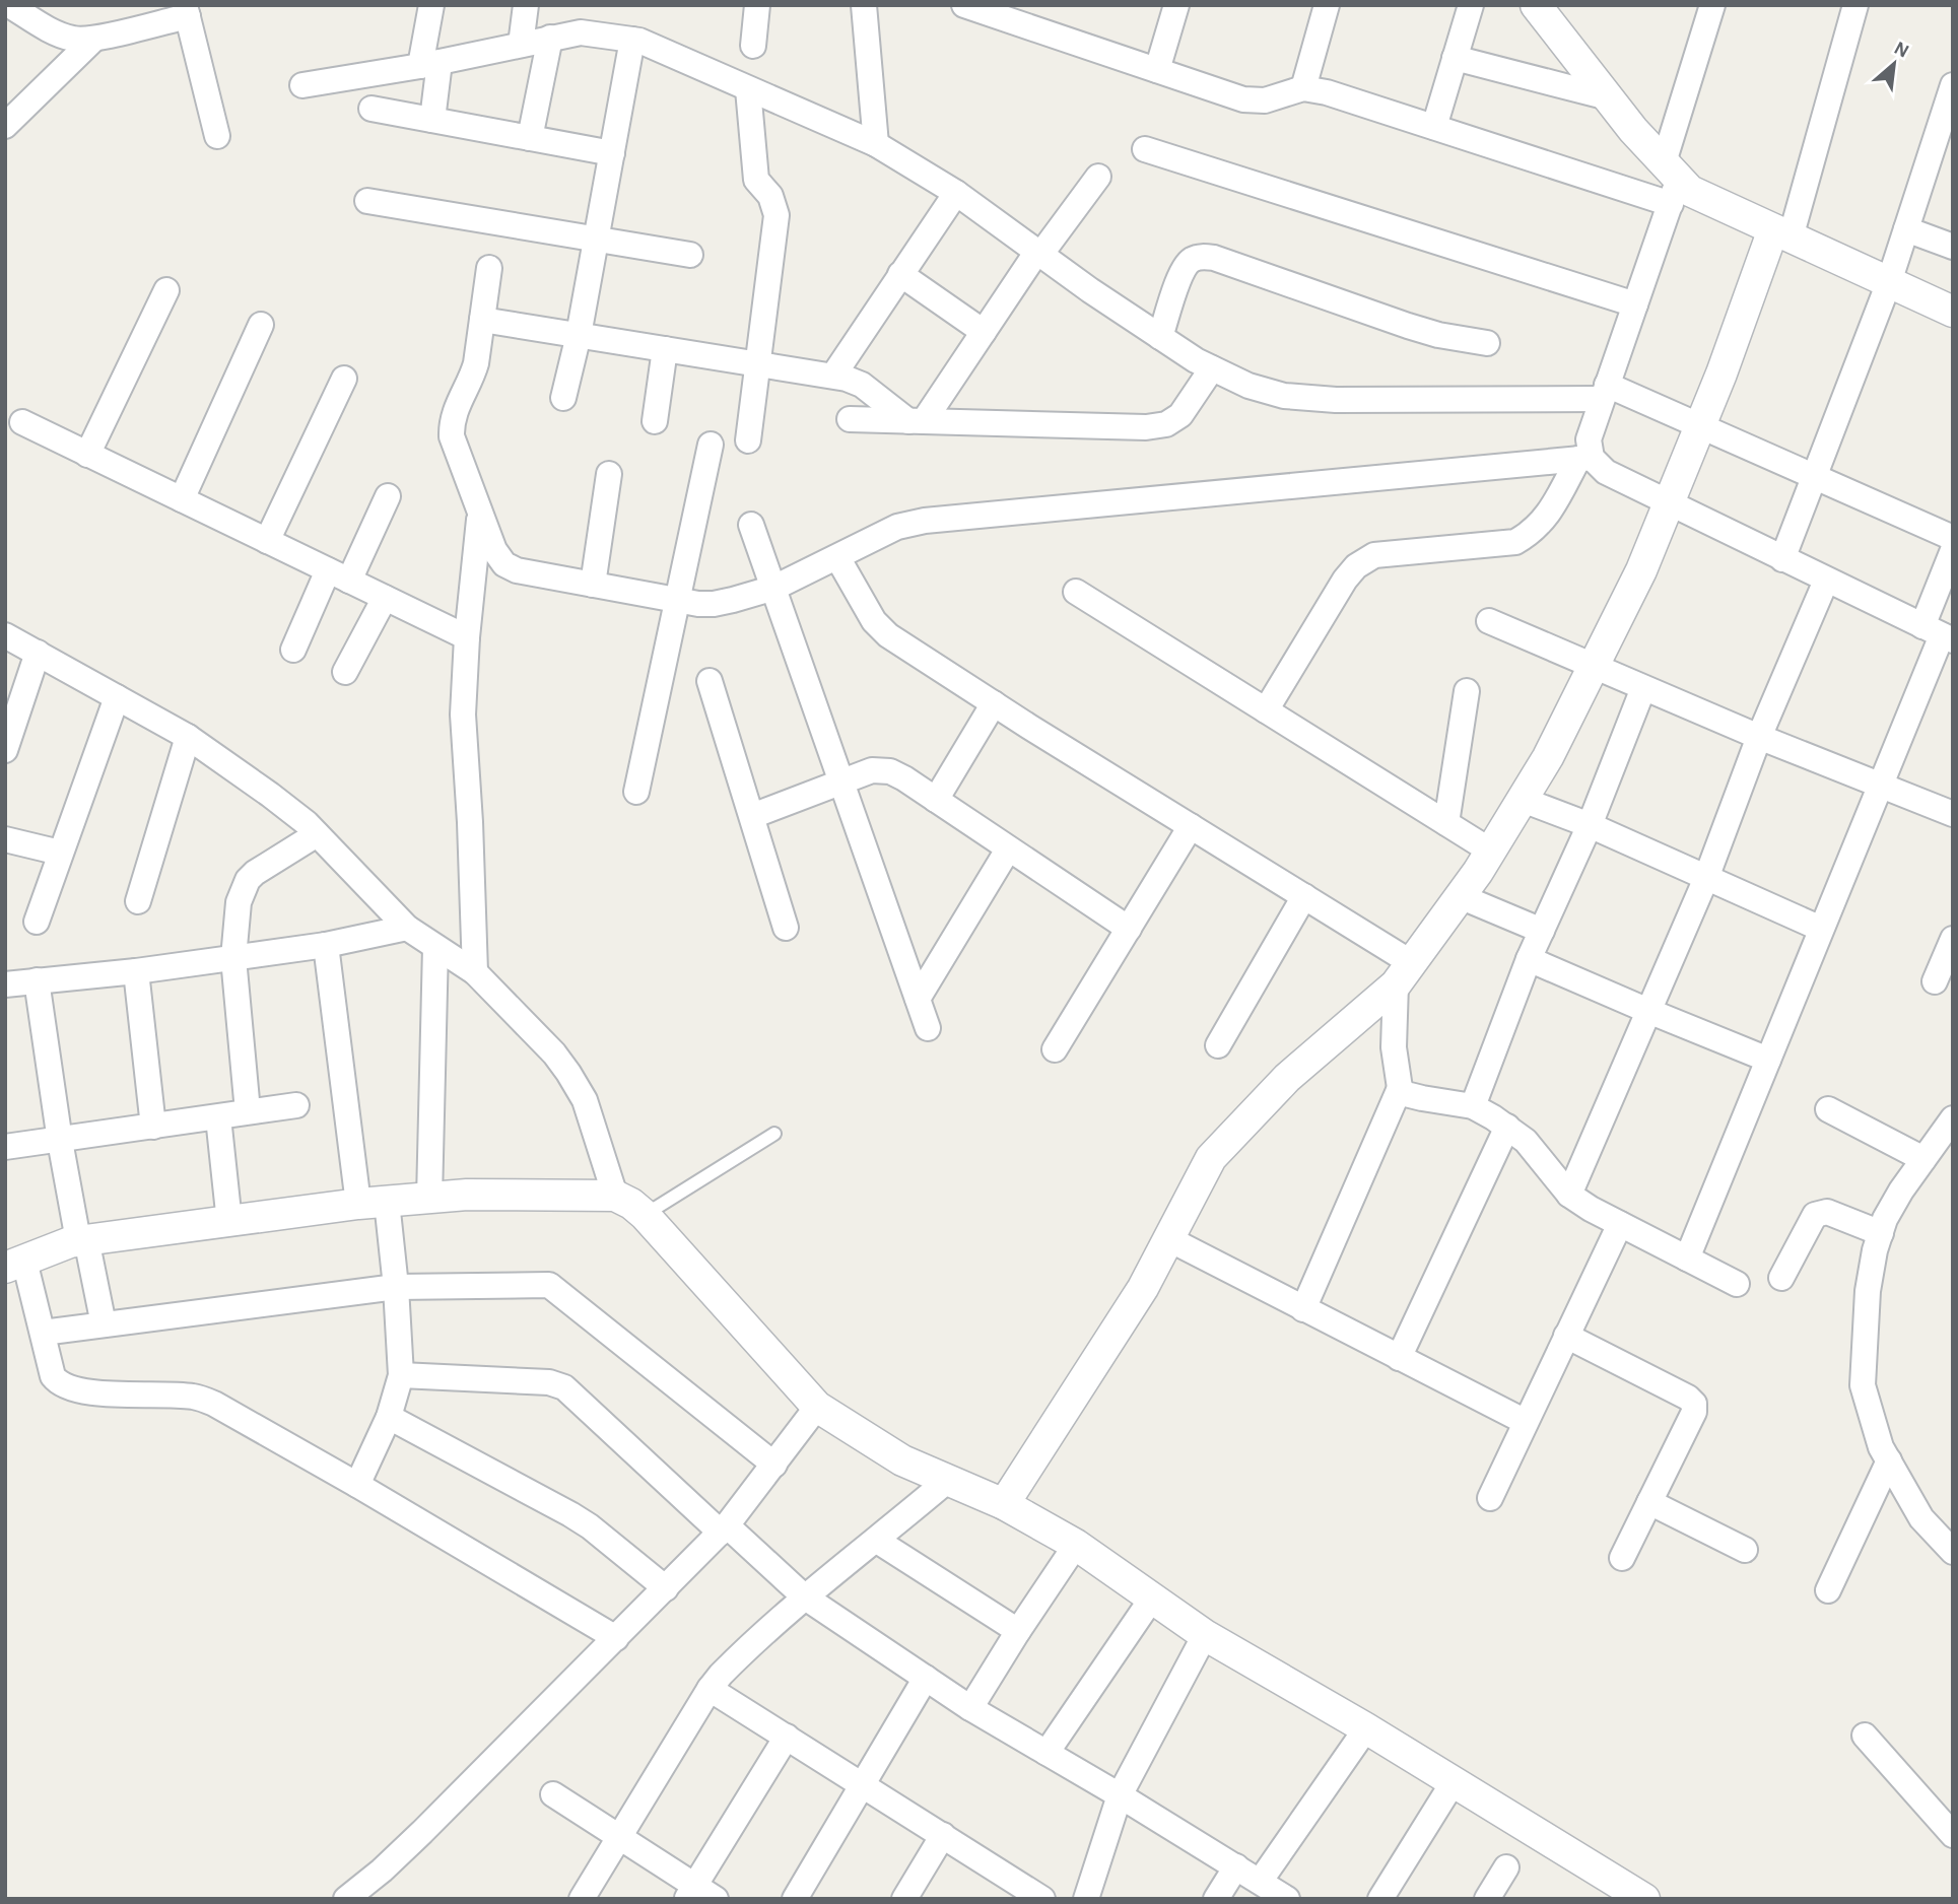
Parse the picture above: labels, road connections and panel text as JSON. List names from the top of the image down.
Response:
{
  "north": "top right"
}
